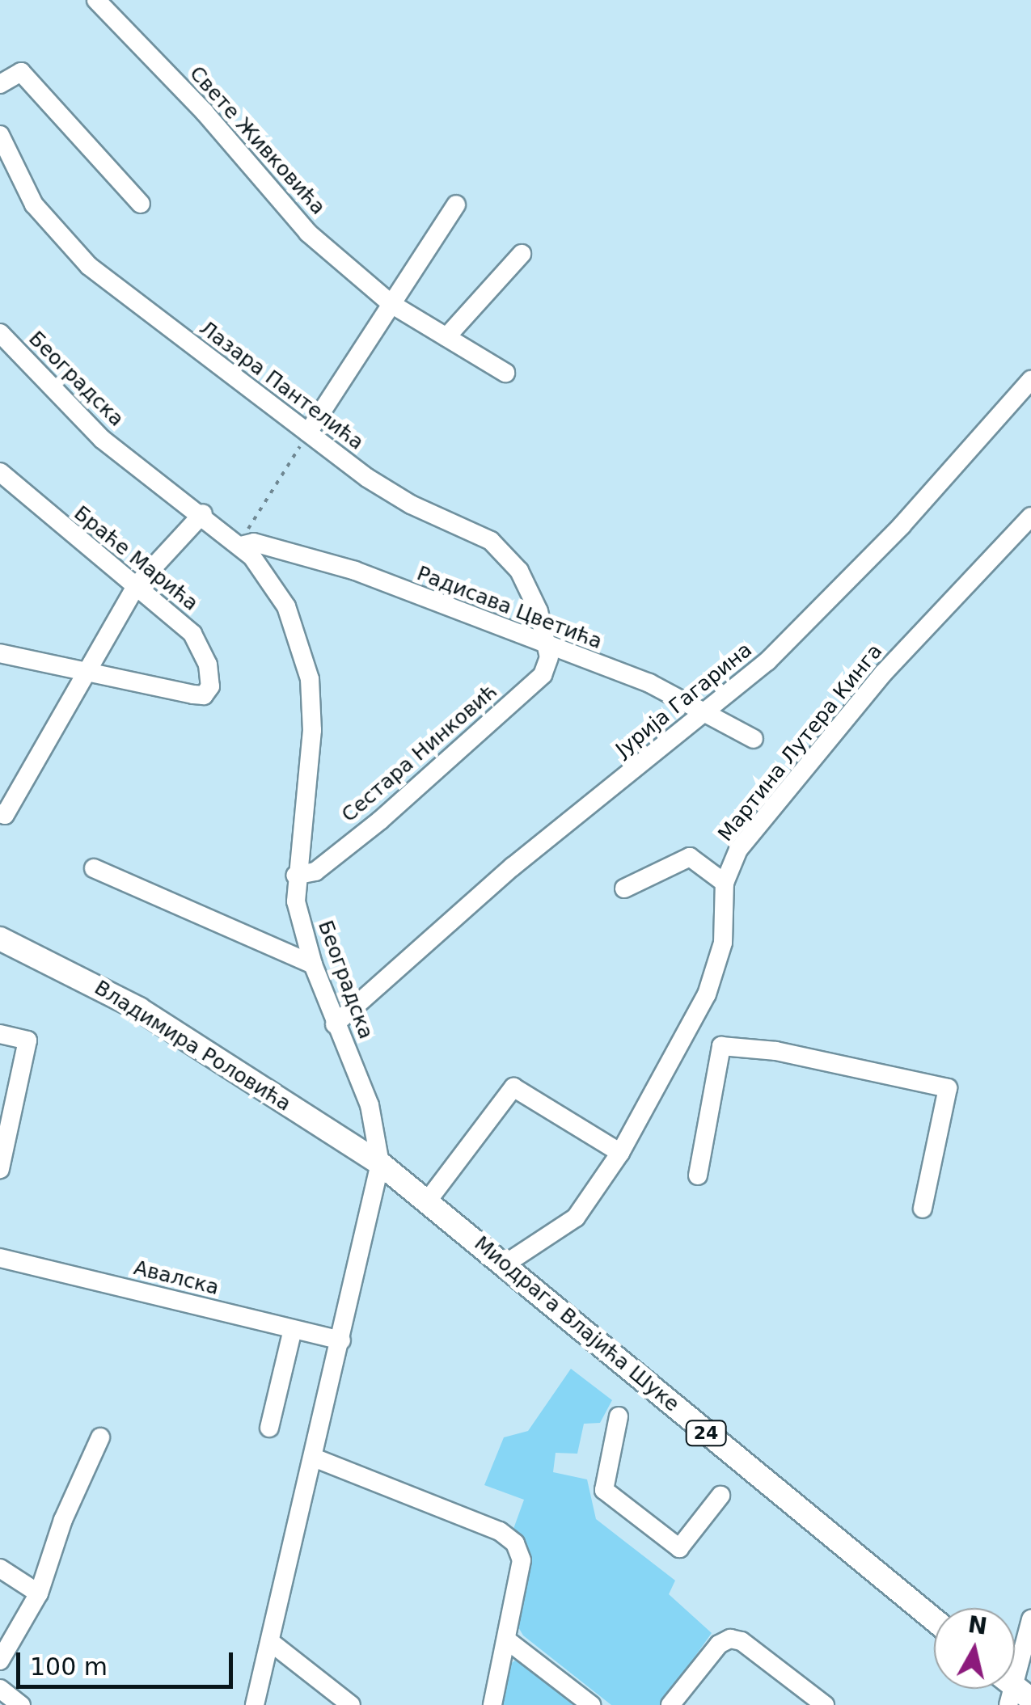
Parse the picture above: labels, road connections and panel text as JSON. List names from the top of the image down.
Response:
{
  "streets": {
    "main road": ["Владимира Роловића", "Миодрага Влајића Шуке", "24"],
    "street": [
      "Свете Живковића",
      "Београдска",
      "Лазара Пантелића",
      "Браће Марића",
      "Радисава Цветића",
      "Јурија Гагарина",
      "Мартина Лутера Кинга",
      "Сестара Нинковић",
      "Авалска"
    ]
  },
  "crossings": [
    ["Београдска", "Радисава Цветића"],
    ["Београдска", "Јурија Гагарина"],
    ["Београдска", "Сестара Нинковић"],
    ["Београдска", "Владимира Роловића"],
    ["Београдска", "Авалска"],
    ["Београдска", "Миодрага Влајића Шуке"],
    ["Лазара Пантелића", "Радисава Цветића"],
    ["Лазара Пантелића", "Сестара Нинковић"],
    ["Радисава Цветића", "Јурија Гагарина"],
    ["Радисава Цветића", "Сестара Нинковић"],
    ["Мартина Лутера Кинга", "Миодрага Влајића Шуке"],
    ["Владимира Роловића", "Миодрага Влајића Шуке"]
  ],
  "scale_bar": "100 m",
  "north": "top"
}
